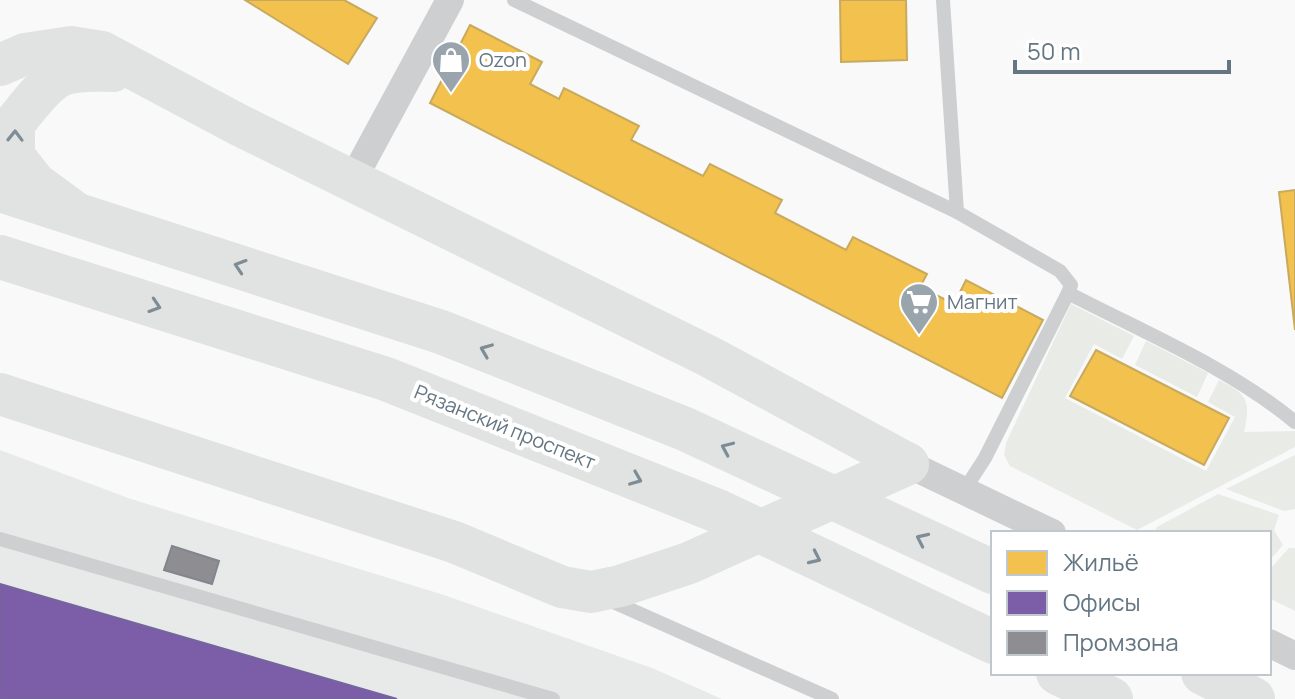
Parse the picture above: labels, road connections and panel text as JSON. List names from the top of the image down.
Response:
{
  "streets": {
    "main road": ["Рязанский проспект"]
  },
  "places": {
    "shop": ["Ozon"],
    "supermarket": ["Магнит"]
  },
  "legend": ["Жильё", "Офисы", "Промзона"],
  "scale_bar": "50 m"
}
